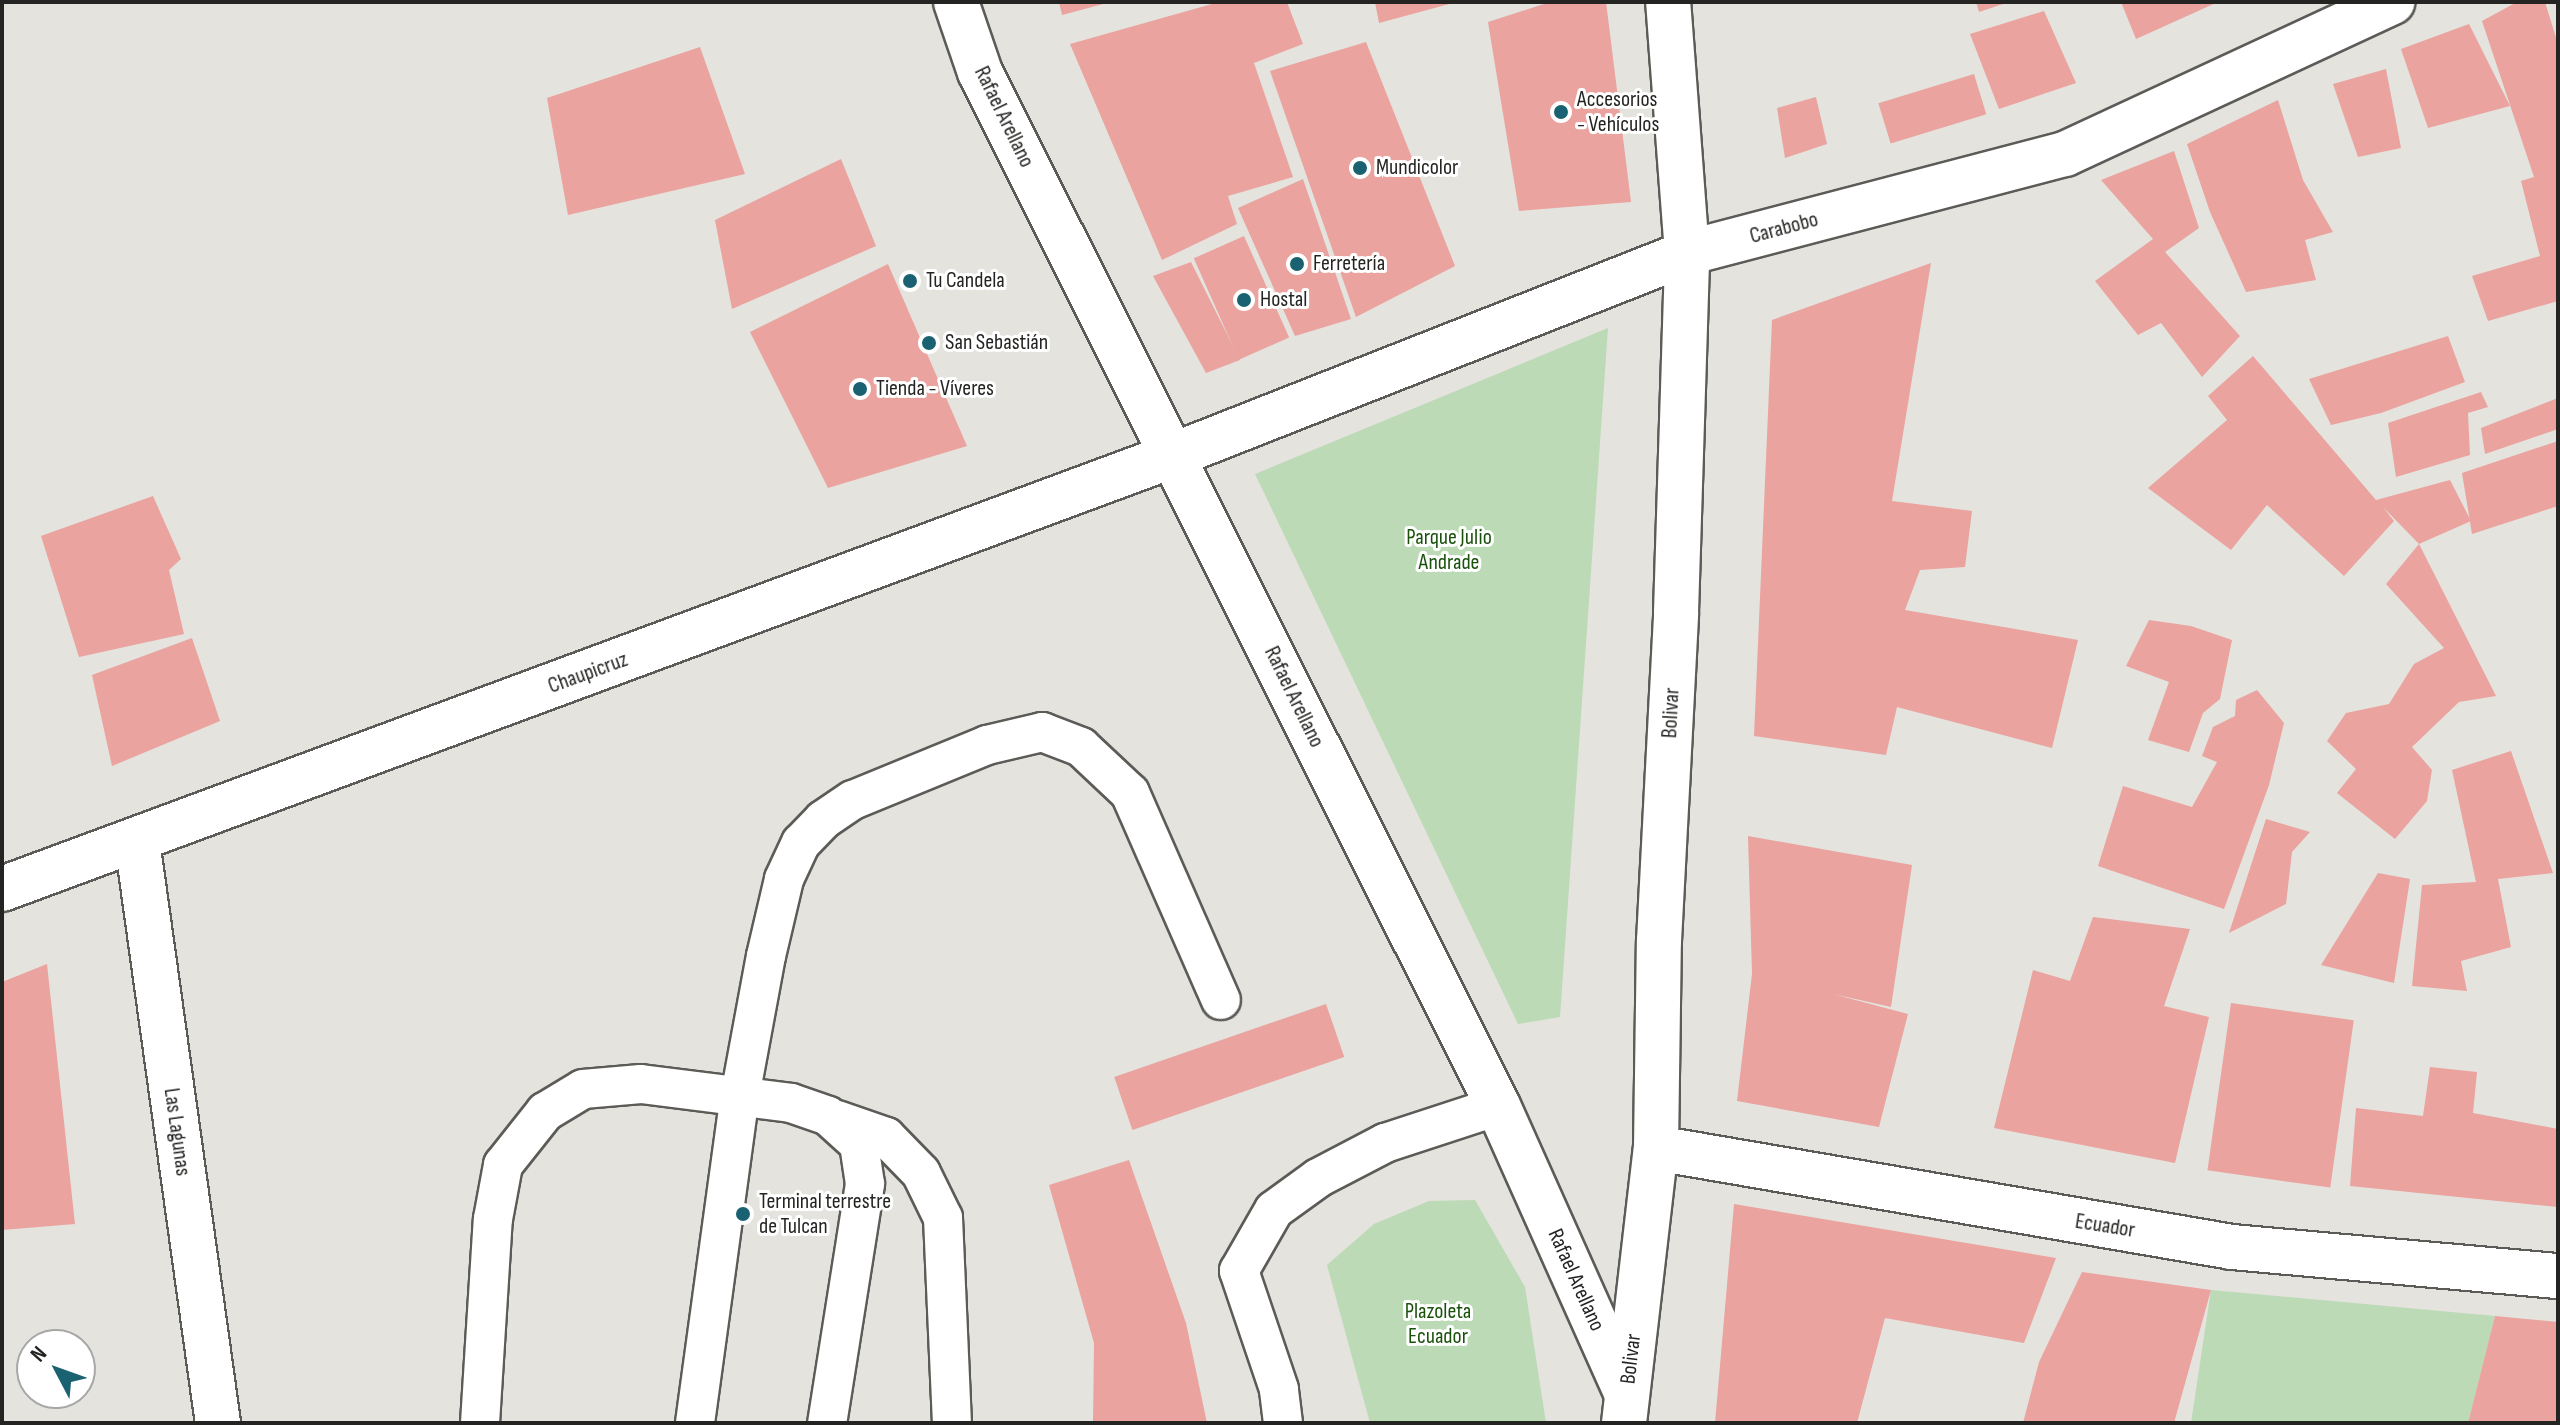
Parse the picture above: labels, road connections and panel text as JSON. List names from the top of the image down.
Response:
{
  "streets": {
    "street": [
      "Rafael Arellano",
      "Carabobo",
      "Chaupicruz",
      "Bolivar",
      "Las Lagunas",
      "Ecuador"
    ]
  },
  "crossings": [
    ["Rafael Arellano", "Carabobo"],
    ["Rafael Arellano", "Chaupicruz"],
    ["Rafael Arellano", "Bolivar"],
    ["Carabobo", "Chaupicruz"],
    ["Carabobo", "Bolivar"],
    ["Chaupicruz", "Las Lagunas"],
    ["Bolivar", "Ecuador"]
  ],
  "parks": ["Parque Julio Andrade", "Plazoleta Ecuador"],
  "places": [
    "Accesorios - Vehículos",
    "Mundicolor",
    "Ferretería",
    "Tu Candela",
    "Hostal",
    "San Sebastián",
    "Tienda - Víveres",
    "Terminal terrestre de Tulcan"
  ],
  "north": "top left"
}
